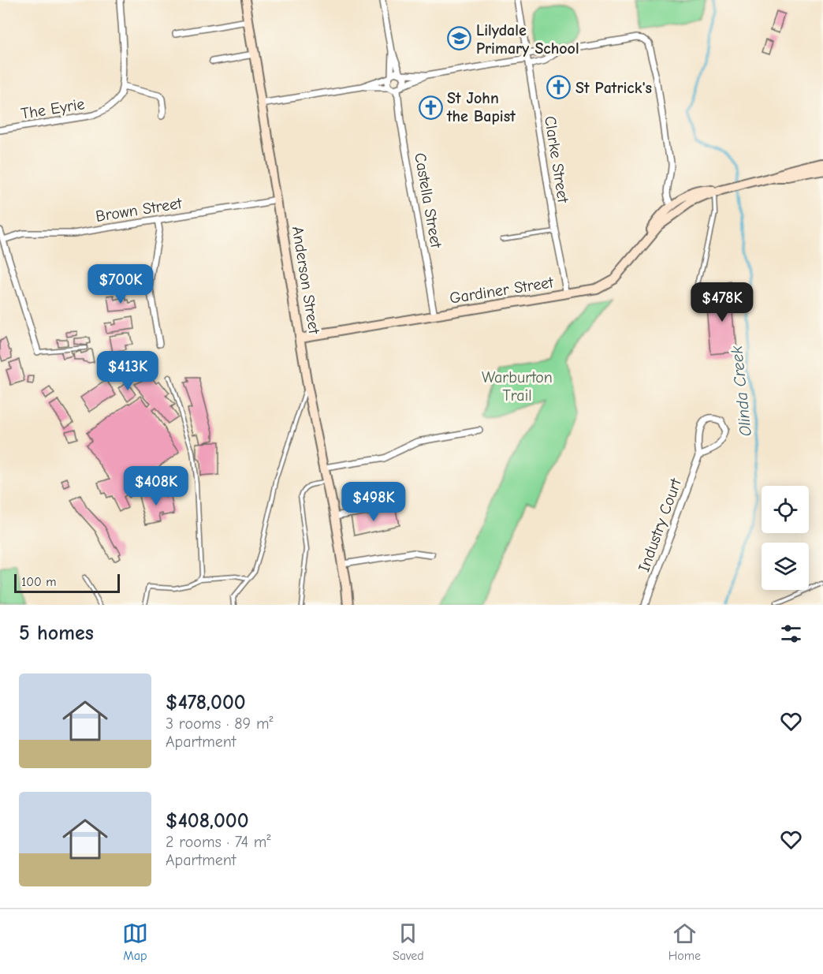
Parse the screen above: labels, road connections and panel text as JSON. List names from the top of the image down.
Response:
{
  "streets": {
    "main road": ["Anderson Street", "Gardiner Street"],
    "street": [
      "The Eyrie",
      "Clarke Street",
      "Castella Street",
      "Brown Street",
      "Industry Court"
    ]
  },
  "crossings": [
    ["Clarke Street", "Gardiner Street"],
    ["Castella Street", "Gardiner Street"],
    ["Brown Street", "Anderson Street"],
    ["Anderson Street", "Gardiner Street"]
  ],
  "water": ["Olinda Creek"],
  "parks": ["Warburton Trail"],
  "places": {
    "school or university": ["Lilydale Primary School"],
    "church": ["St Patrick's", "St John the Bapist"]
  },
  "scale_bar": "100 m",
  "page": {
    "price": [
      "$700K",
      "$478K",
      "$413K",
      "$408K",
      "$498K"
    ],
    "scale": "100 m",
    "heading": "5 homes",
    "list": [
      {
        "name": "$478,000",
        "note": "3 rooms · 89 m² · Apartment"
      },
      {
        "name": "$408,000",
        "note": "2 rooms · 74 m² · Apartment"
      }
    ],
    "tabs": ["Map", "Saved", "Home"]
  }
}
